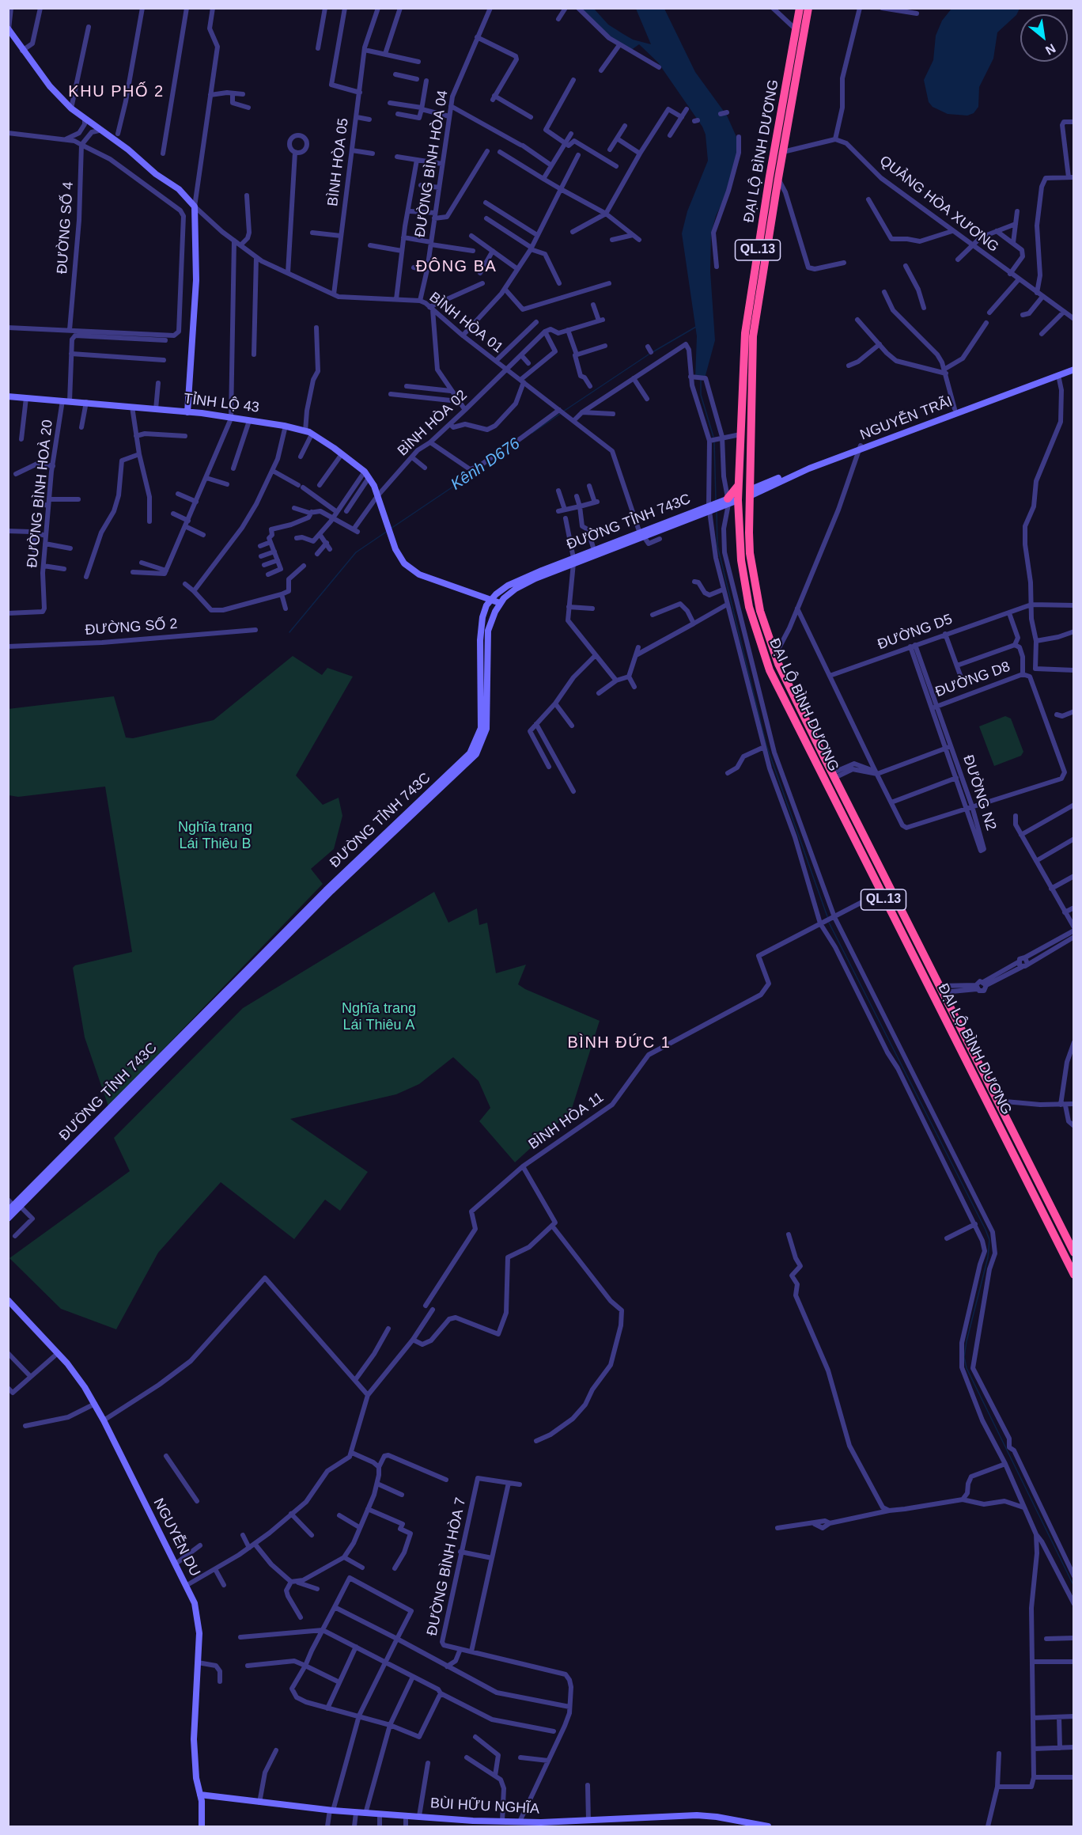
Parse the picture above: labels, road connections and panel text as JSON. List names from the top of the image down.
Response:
{
  "streets": {
    "highway": ["ĐẠI LỘ BÌNH DƯƠNG", "QL.13"],
    "main road": [
      "TỈNH LỘ 43",
      "NGUYỄN TRÃI",
      "ĐƯỜNG TỈNH 743C",
      "NGUYỄN DU",
      "BÙI HỮU NGHĨA"
    ],
    "street": [
      "BÌNH HÒA 05",
      "ĐƯỜNG BÌNH HÒA 04",
      "QUẢNG HÒA XƯƠNG",
      "ĐƯỜNG SỐ 4",
      "BÌNH HÒA 01",
      "BÌNH HÒA 02",
      "ĐƯỜNG BÌNH HOÀ 20",
      "ĐƯỜNG SỐ 2",
      "ĐƯỜNG D5",
      "ĐƯỜNG D8",
      "ĐƯỜNG N2",
      "BÌNH HÒA 11",
      "ĐƯỜNG BÌNH HÒA 7"
    ]
  },
  "crossings": [
    ["ĐẠI LỘ BÌNH DƯƠNG", "NGUYỄN TRÃI"],
    ["ĐẠI LỘ BÌNH DƯƠNG", "ĐƯỜNG TỈNH 743C"],
    ["BÌNH HÒA 05", "BÌNH HÒA 01"],
    ["ĐƯỜNG BÌNH HÒA 04", "BÌNH HÒA 01"],
    ["BÌNH HÒA 01", "BÌNH HÒA 02"],
    ["BÌNH HÒA 01", "ĐƯỜNG TỈNH 743C"],
    ["TỈNH LỘ 43", "BÌNH HÒA 02"],
    ["TỈNH LỘ 43", "ĐƯỜNG BÌNH HOÀ 20"],
    ["TỈNH LỘ 43", "ĐƯỜNG TỈNH 743C"],
    ["ĐƯỜNG D5", "ĐƯỜNG N2"],
    ["ĐƯỜNG D8", "ĐƯỜNG N2"],
    ["NGUYỄN DU", "BÙI HỮU NGHĨA"],
    ["ĐƯỜNG BÌNH HÒA 7", "BÙI HỮU NGHĨA"]
  ],
  "districts": ["KHU PHỐ 2", "ĐÔNG BA", "BÌNH ĐỨC 1"],
  "water": ["Kênh D676"],
  "parks": ["Nghĩa trang Lái Thiêu B", "Nghĩa trang Lái Thiêu A"],
  "north": "bottom right"
}
